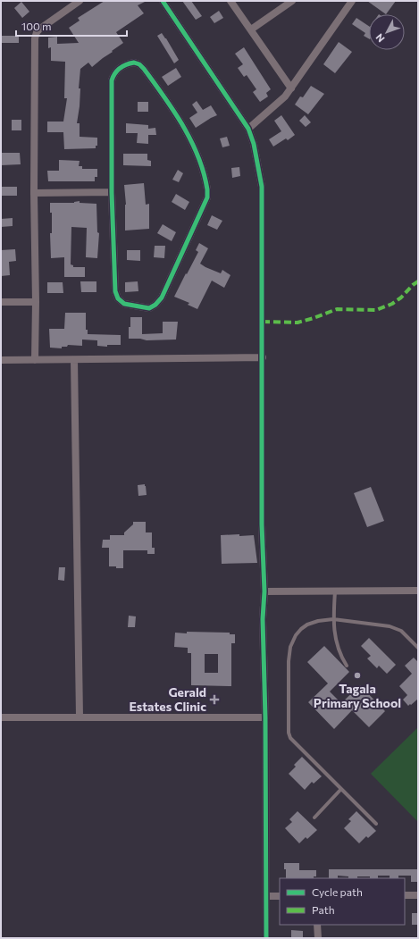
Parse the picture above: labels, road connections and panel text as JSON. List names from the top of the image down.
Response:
{
  "places": {
    "other": ["Tagala Primary School"],
    "health": ["Gerald Estates Clinic"]
  },
  "legend": ["Cycle path", "Path"],
  "scale_bar": "100 m",
  "north": "bottom left"
}
